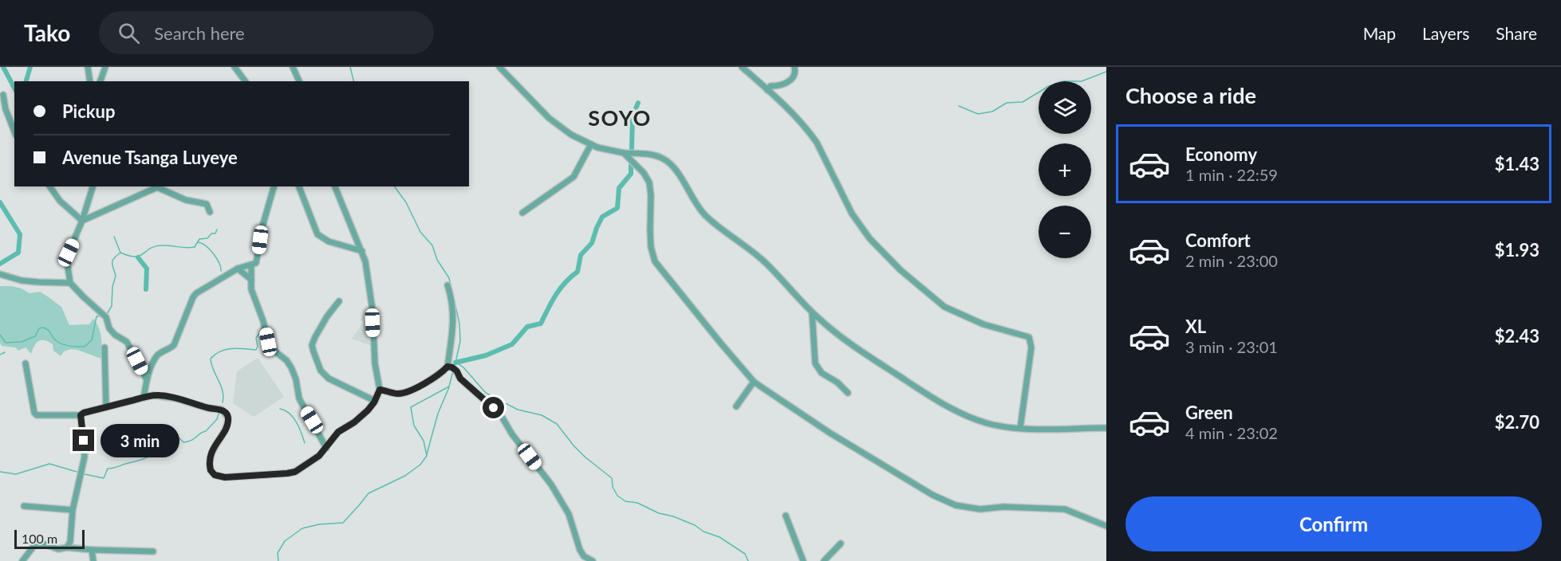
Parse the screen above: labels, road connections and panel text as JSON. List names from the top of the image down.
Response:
{
  "districts": ["SOYO"],
  "scale_bar": "100 m",
  "page": {
    "header": "Tako",
    "search": "Search here",
    "nav": ["Map", "Layers", "Share"],
    "heading": "Choose a ride",
    "map_buttons": ["+", "−"],
    "banner": ["Pickup", "Avenue Tsanga Luyeye"],
    "list": [
      {
        "name": "Economy",
        "note": "1 min · 22:59",
        "value": "$1.43"
      },
      {
        "name": "Comfort",
        "note": "2 min · 23:00",
        "value": "$1.93"
      },
      {
        "name": "XL",
        "note": "3 min · 23:01",
        "value": "$2.43"
      },
      {
        "name": "Green",
        "note": "4 min · 23:02",
        "value": "$2.70"
      }
    ],
    "bubble": "3 min",
    "buttons": "Confirm",
    "scale": "100 m"
  }
}
